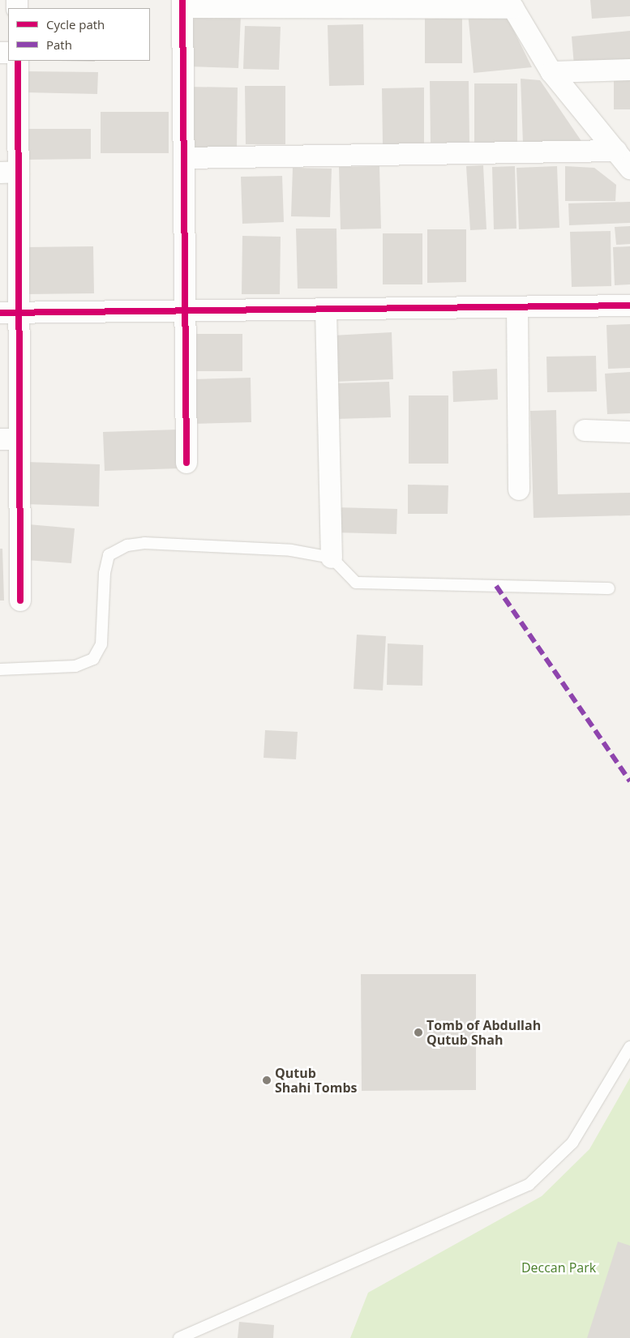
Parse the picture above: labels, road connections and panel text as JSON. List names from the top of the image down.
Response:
{
  "parks": ["Deccan Park"],
  "places": ["Tomb of Abdullah Qutub Shah", "Qutub Shahi Tombs"],
  "legend": ["Cycle path", "Path"]
}
